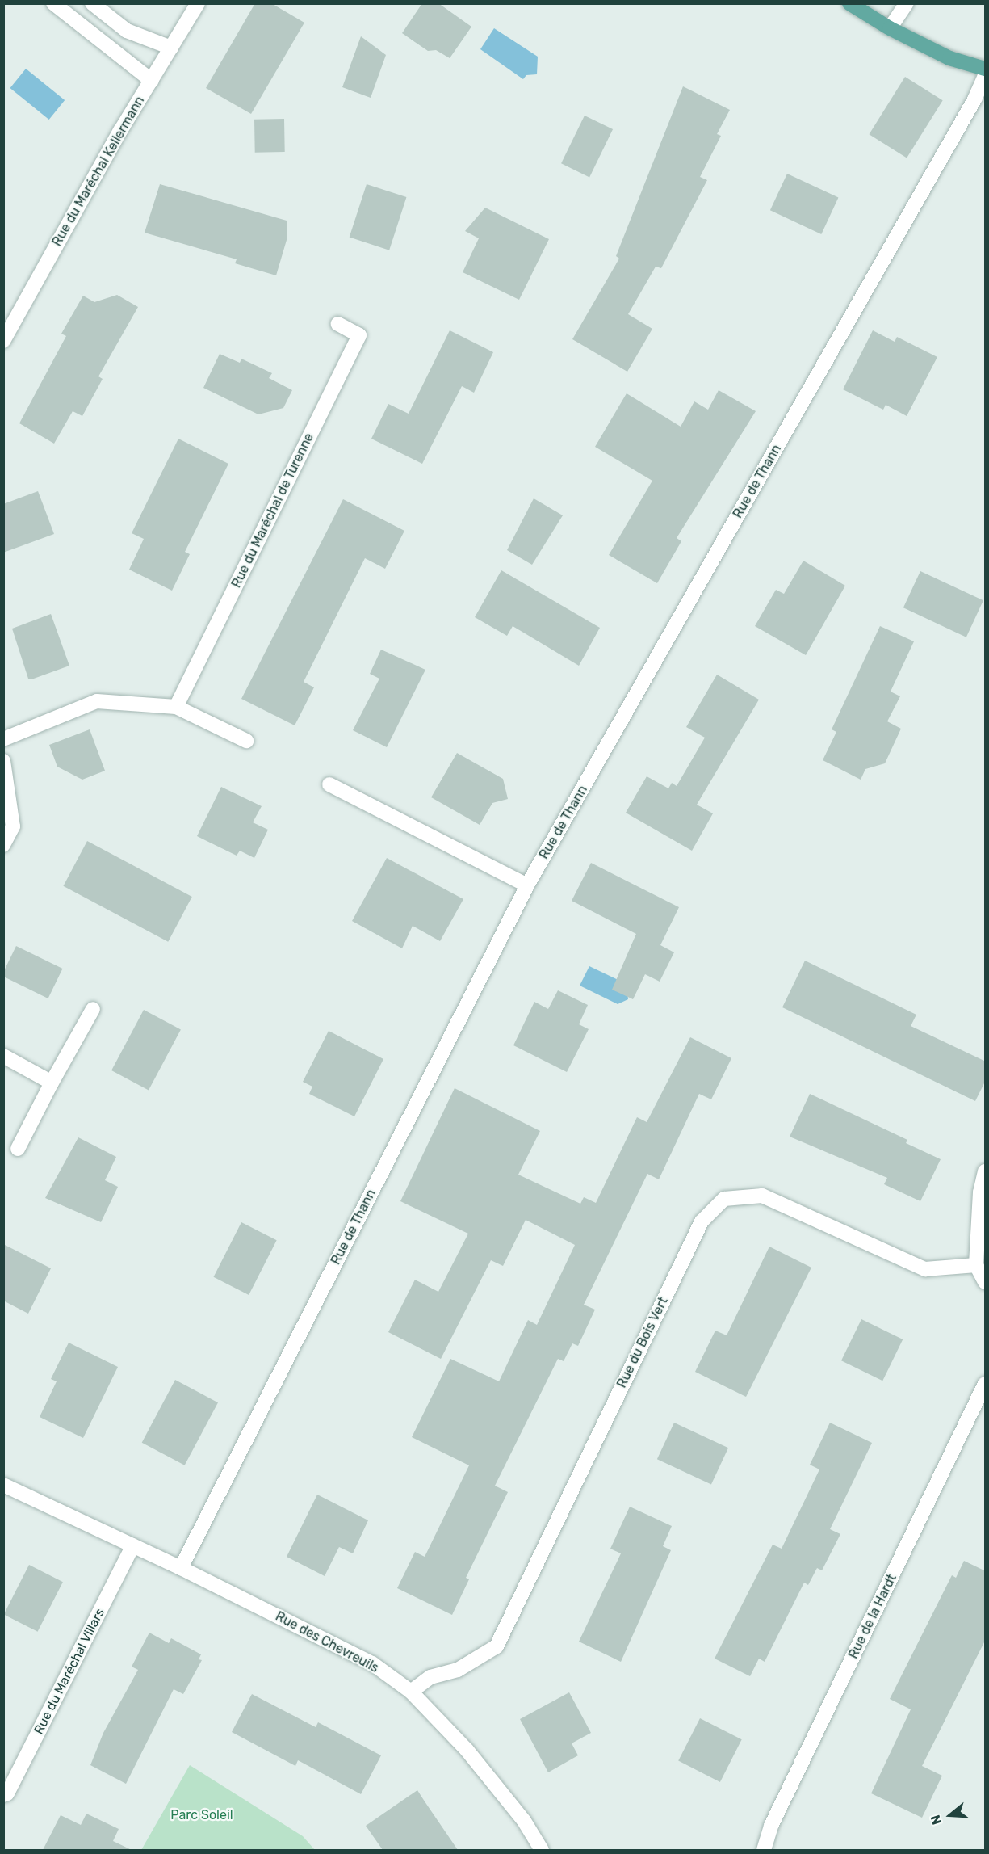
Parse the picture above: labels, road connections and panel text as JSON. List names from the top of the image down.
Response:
{
  "streets": {
    "street": [
      "Rue du Maréchal Kellermann",
      "Rue de Thann",
      "Rue du Maréchal de Turenne",
      "Rue du Bois Vert",
      "Rue de la Hardt",
      "Rue des Chevreuils",
      "Rue du Maréchal Villars"
    ]
  },
  "crossings": [
    ["Rue de Thann", "Rue des Chevreuils"],
    ["Rue du Bois Vert", "Rue des Chevreuils"],
    ["Rue des Chevreuils", "Rue du Maréchal Villars"]
  ],
  "parks": ["Parc Soleil"],
  "north": "left"
}
